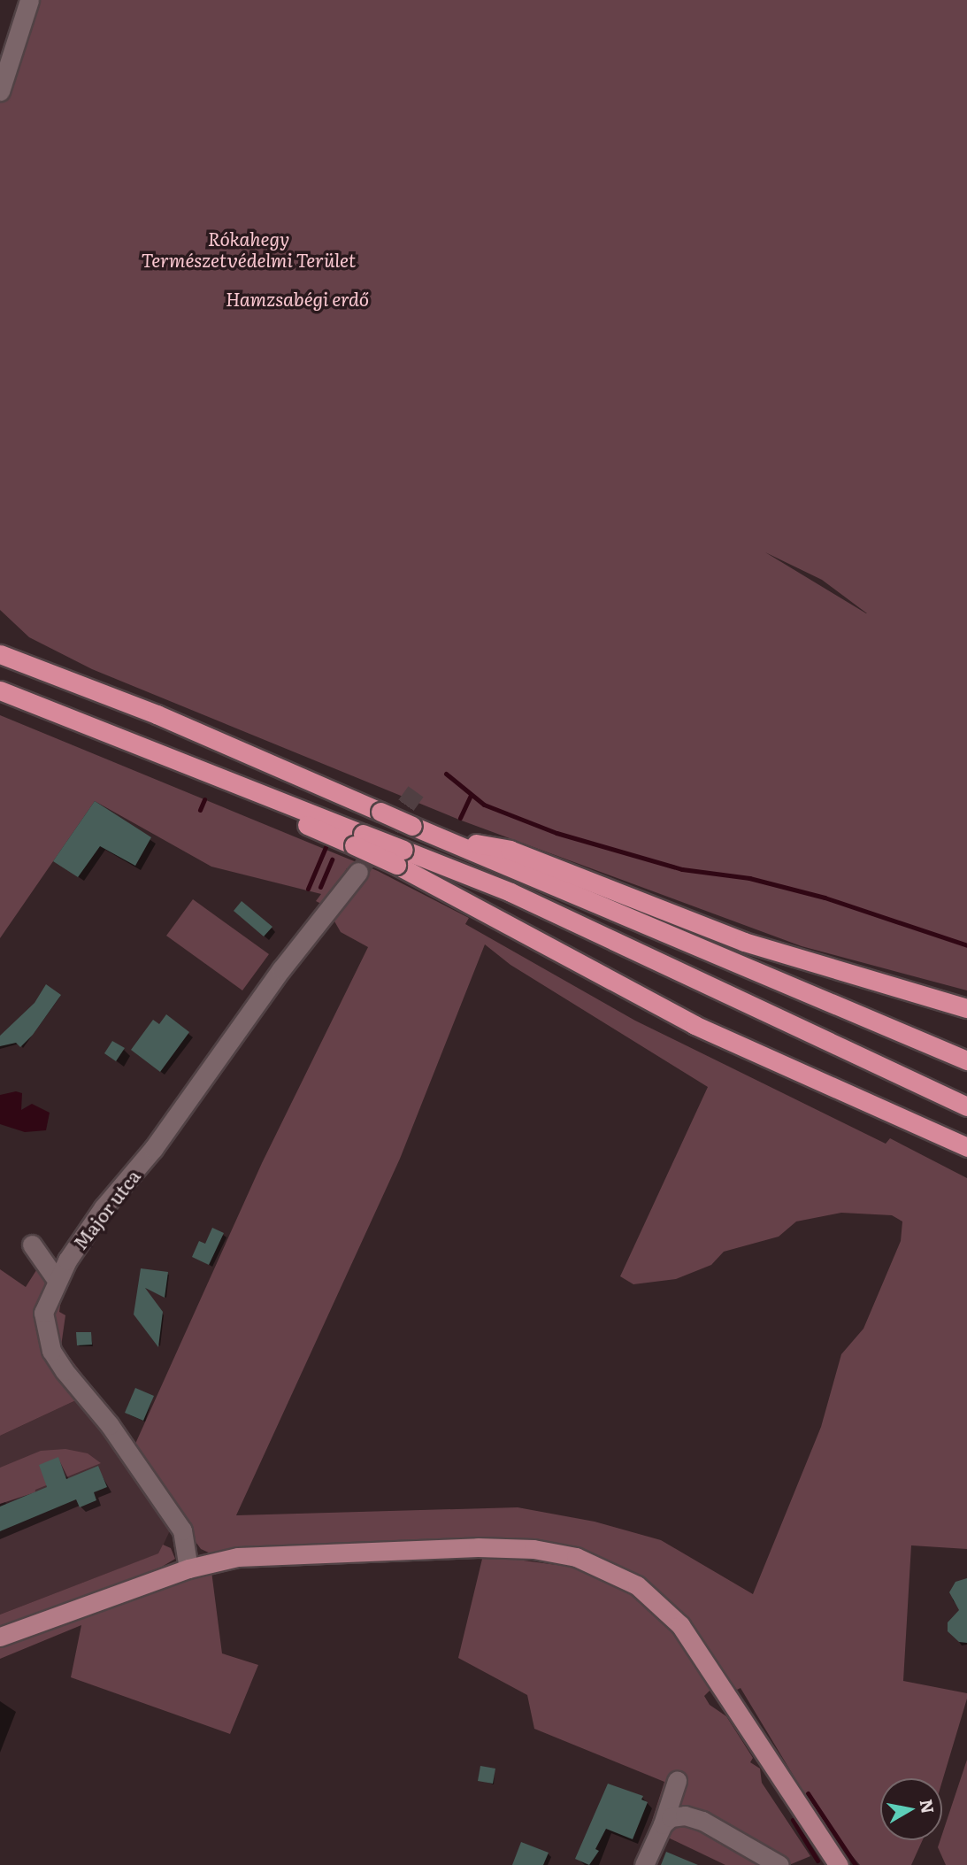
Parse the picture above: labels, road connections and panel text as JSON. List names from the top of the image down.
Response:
{
  "streets": {
    "street": ["Major utca"]
  },
  "parks": ["Rókahegy Természetvédelmi Terület", "Hamzsabégi erdő"],
  "north": "right"
}
